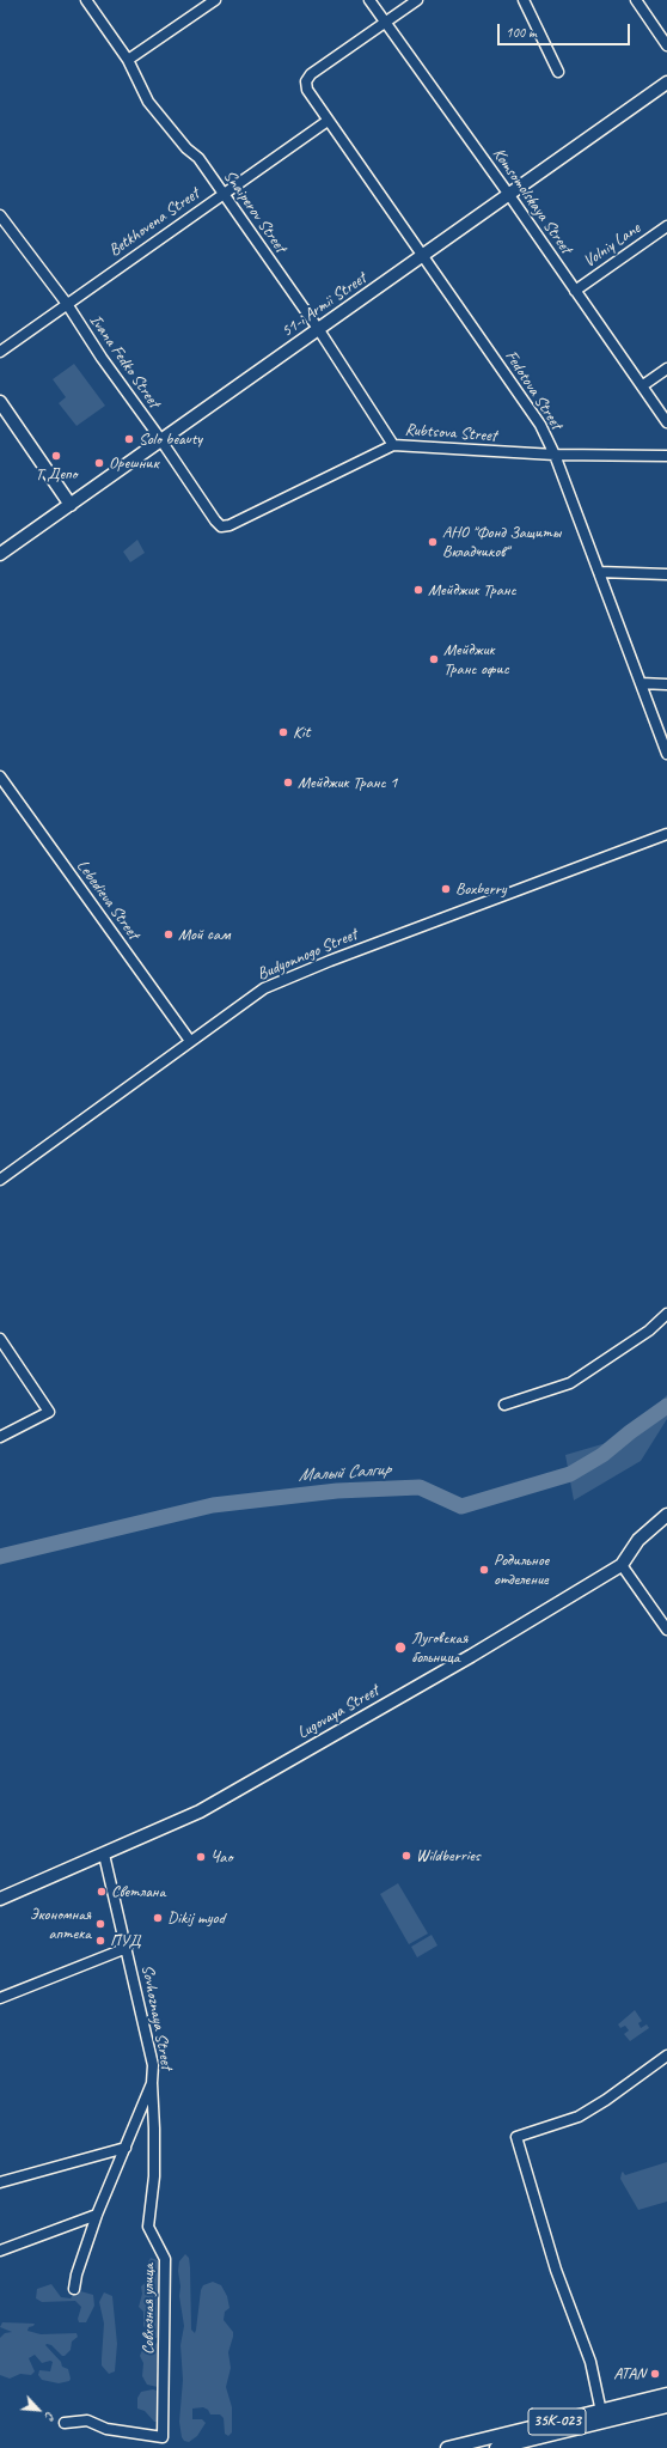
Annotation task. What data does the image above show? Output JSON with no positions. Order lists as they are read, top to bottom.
{
  "streets": {
    "main road": ["51-i Armii Street", "Lugovaya Street", "35К-023"],
    "street": [
      "Komsomolskaya Street",
      "Snaiperov Street",
      "Betkhovena Street",
      "Volniy Lane",
      "Ivana Fedko Street",
      "Fedotova Street",
      "Rubtsova Street",
      "Lebedieva Street",
      "Budyonnogo Street",
      "Sovhoznaya Street",
      "Совхозная улица"
    ]
  },
  "crossings": [
    ["Komsomolskaya Street", "Volniy Lane"],
    ["Komsomolskaya Street", "51-i Armii Street"],
    ["Komsomolskaya Street", "Fedotova Street"],
    ["Snaiperov Street", "Betkhovena Street"],
    ["Snaiperov Street", "51-i Armii Street"],
    ["Snaiperov Street", "Rubtsova Street"],
    ["Betkhovena Street", "Ivana Fedko Street"],
    ["Betkhovena Street", "Fedotova Street"],
    ["51-i Armii Street", "Ivana Fedko Street"],
    ["51-i Armii Street", "Fedotova Street"],
    ["Ivana Fedko Street", "Rubtsova Street"],
    ["Fedotova Street", "Rubtsova Street"],
    ["Lebedieva Street", "Budyonnogo Street"],
    ["Lugovaya Street", "Sovhoznaya Street"],
    ["Sovhoznaya Street", "Совхозная улица"]
  ],
  "water": ["Малый Салгир"],
  "places": [
    "Solo beauty",
    "Т Депо",
    "Орешник",
    "АНО \"Фонд Защиты Вкладчиков\"",
    "Мейджик Транс",
    "Мейджик Транс офис",
    "Kit",
    "Мейджик Транс 1",
    "Boxberry",
    "Мой сам",
    "Родильное отделение",
    "Луговская больница",
    "Wildberries",
    "Чао",
    "Светлана",
    "Dikij myod",
    "Экономная аптека",
    "ПУД",
    "ATAN"
  ],
  "scale_bar": "100 m",
  "north": "bottom right"
}
